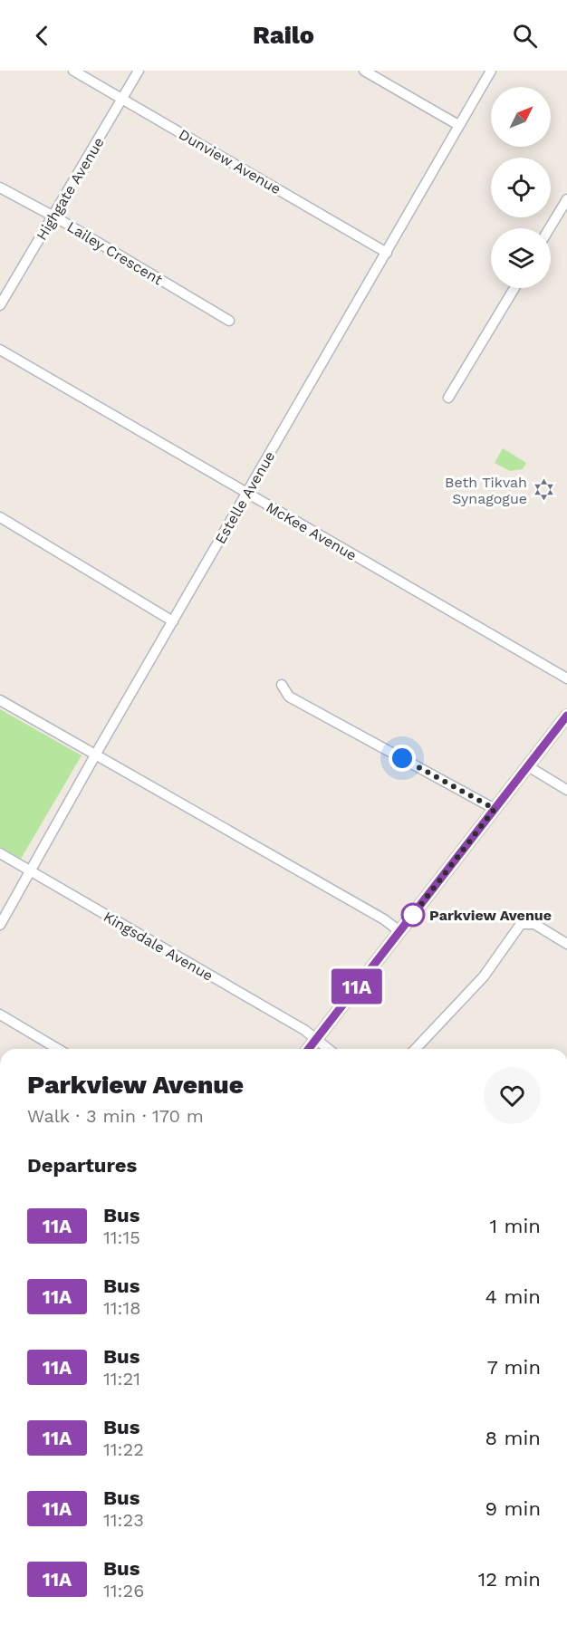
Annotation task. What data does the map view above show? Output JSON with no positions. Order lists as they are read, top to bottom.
{
  "streets": {
    "street": [
      "Dunview Avenue",
      "Highgate Avenue",
      "Lailey Crescent",
      "Estelle Avenue",
      "McKee Avenue",
      "Kingsdale Avenue"
    ]
  },
  "crossings": [
    ["Dunview Avenue", "Highgate Avenue"],
    ["Dunview Avenue", "Estelle Avenue"],
    ["Highgate Avenue", "Lailey Crescent"],
    ["Estelle Avenue", "McKee Avenue"],
    ["Estelle Avenue", "Kingsdale Avenue"]
  ],
  "places": {
    "synagogue": ["Beth Tikvah Synagogue"],
    "other": ["Parkview Avenue"]
  },
  "lines": ["bus line 11A"],
  "north": "top right",
  "page": {
    "header": "Railo",
    "on_map": "11A",
    "heading": [
      ["Parkview Avenue", "Walk · 3 min · 170 m"],
      "Departures"
    ],
    "list": [
      {
        "mark": "11A",
        "name": "Bus",
        "note": "11:15",
        "value": "1 min"
      },
      {
        "mark": "11A",
        "name": "Bus",
        "note": "11:18",
        "value": "4 min"
      },
      {
        "mark": "11A",
        "name": "Bus",
        "note": "11:21",
        "value": "7 min"
      },
      {
        "mark": "11A",
        "name": "Bus",
        "note": "11:22",
        "value": "8 min"
      },
      {
        "mark": "11A",
        "name": "Bus",
        "note": "11:23",
        "value": "9 min"
      },
      {
        "mark": "11A",
        "name": "Bus",
        "note": "11:26",
        "value": "12 min"
      }
    ]
  }
}
